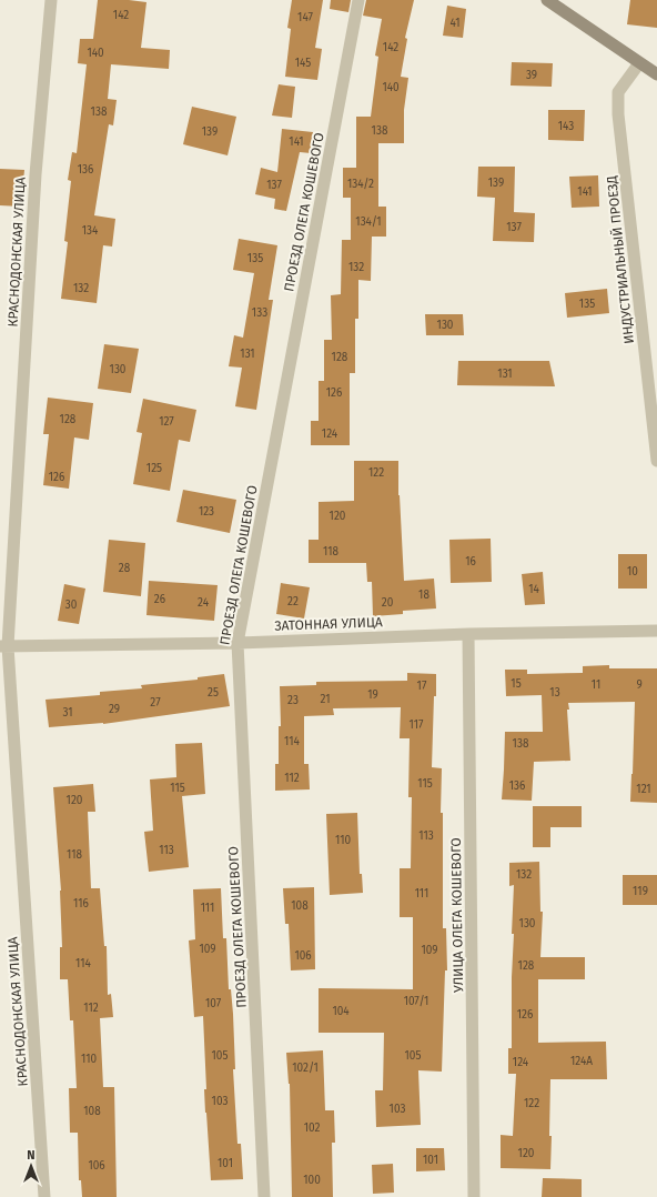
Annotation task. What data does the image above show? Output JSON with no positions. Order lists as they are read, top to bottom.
{
  "streets": {
    "street": [
      "ПРОЕЗД ОЛЕГА КОШЕВОГО",
      "КРАСНОДОНСКАЯ УЛИЦА",
      "ИНДУСТРИАЛЬНЫЙ ПРОЕЗД",
      "ЗАТОННАЯ УЛИЦА",
      "УЛИЦА ОЛЕГА КОШЕВОГО"
    ]
  },
  "crossings": [
    ["ПРОЕЗД ОЛЕГА КОШЕВОГО", "ЗАТОННАЯ УЛИЦА"],
    ["КРАСНОДОНСКАЯ УЛИЦА", "ЗАТОННАЯ УЛИЦА"],
    ["ЗАТОННАЯ УЛИЦА", "УЛИЦА ОЛЕГА КОШЕВОГО"]
  ],
  "house_numbers": [
    "142",
    "147",
    "41",
    "142",
    "140",
    "145",
    "39",
    "140",
    "138",
    "143",
    "138",
    "139",
    "141",
    "136",
    "139",
    "134/2",
    "137",
    "141",
    "134/1",
    "137",
    "134",
    "135",
    "132",
    "132",
    "135",
    "133",
    "130",
    "131",
    "128",
    "130",
    "131",
    "126",
    "128",
    "127",
    "124",
    "125",
    "122",
    "126",
    "123",
    "120",
    "118",
    "16",
    "28",
    "10",
    "14",
    "18",
    "26",
    "22",
    "24",
    "20",
    "30",
    "15",
    "11",
    "9",
    "17",
    "25",
    "13",
    "19",
    "21",
    "23",
    "27",
    "29",
    "31",
    "117",
    "114",
    "138",
    "112",
    "115",
    "136",
    "115",
    "121",
    "120",
    "113",
    "110",
    "113",
    "118",
    "132",
    "119",
    "111",
    "116",
    "108",
    "111",
    "130",
    "109",
    "109",
    "106",
    "114",
    "128",
    "107/1",
    "107",
    "112",
    "104",
    "126",
    "105",
    "105",
    "110",
    "124А",
    "124",
    "102/1",
    "103",
    "122",
    "103",
    "108",
    "102",
    "120",
    "101",
    "101",
    "106",
    "100"
  ],
  "north": "top"
}
